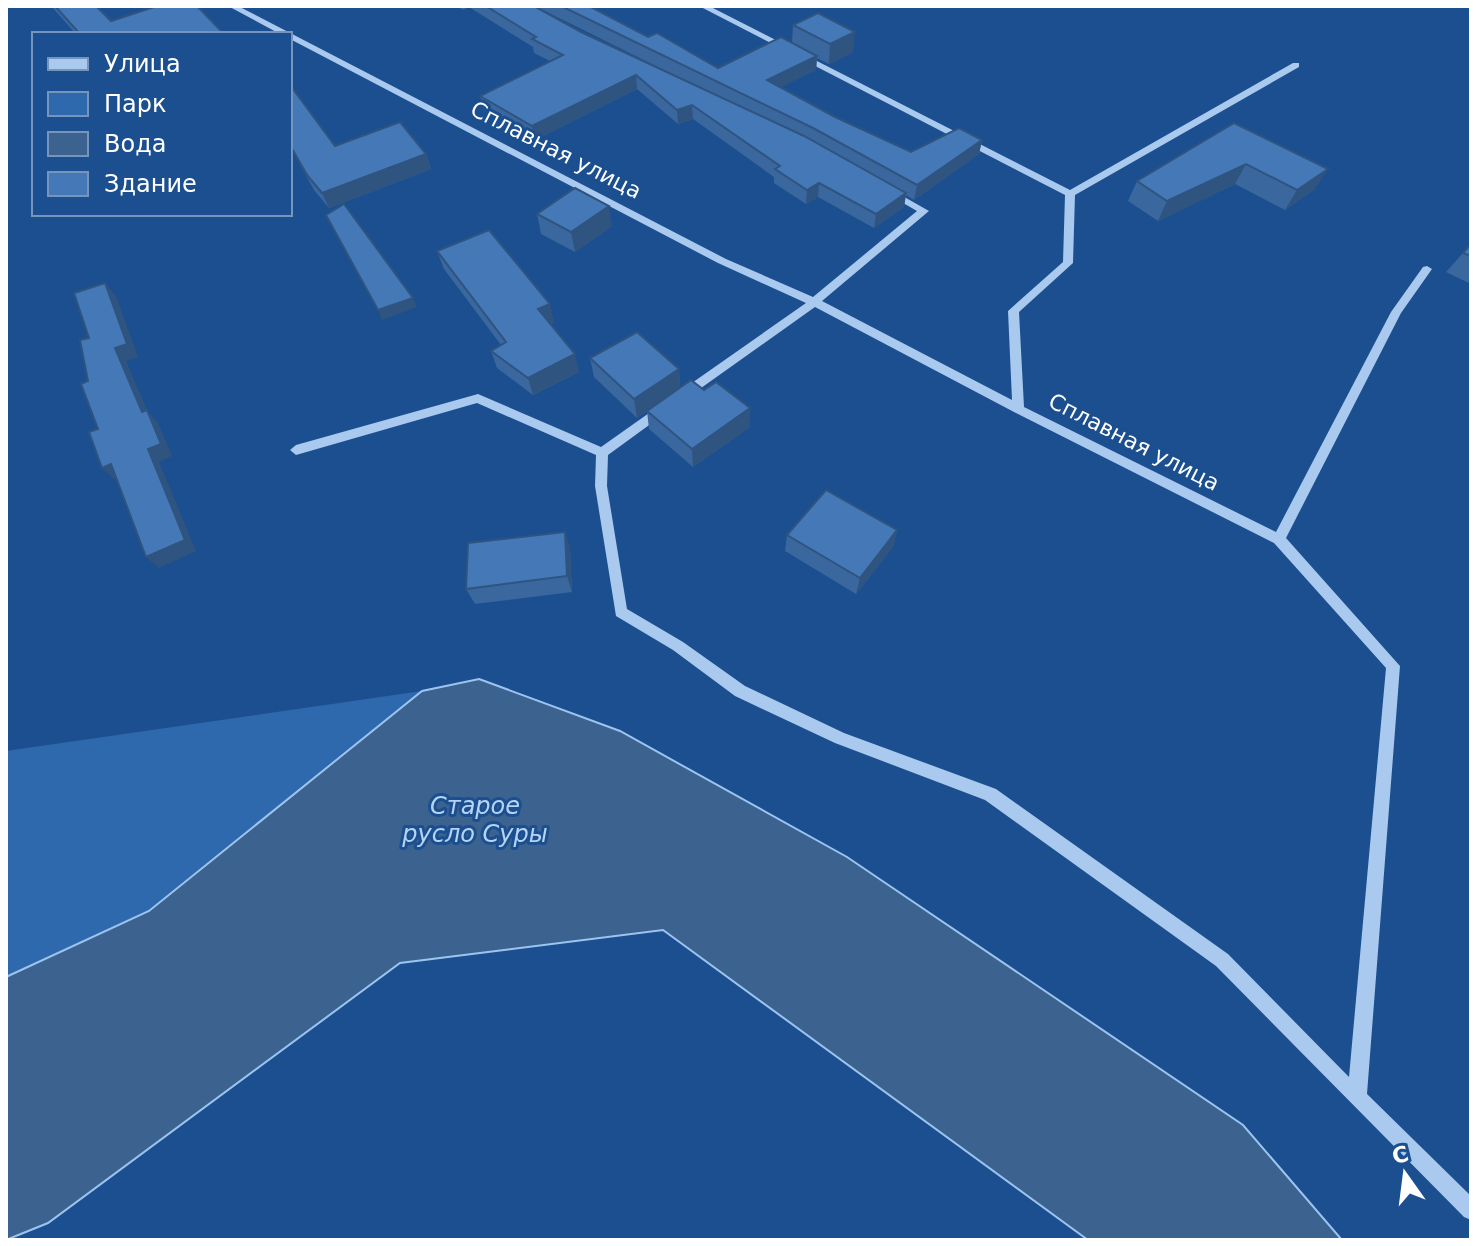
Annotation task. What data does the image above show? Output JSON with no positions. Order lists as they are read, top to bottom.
{
  "streets": {
    "lane": ["Сплавная улица"]
  },
  "water": ["Старое русло Суры"],
  "legend": [
    "Улица",
    "Парк",
    "Вода",
    "Здание"
  ],
  "north": "top"
}
